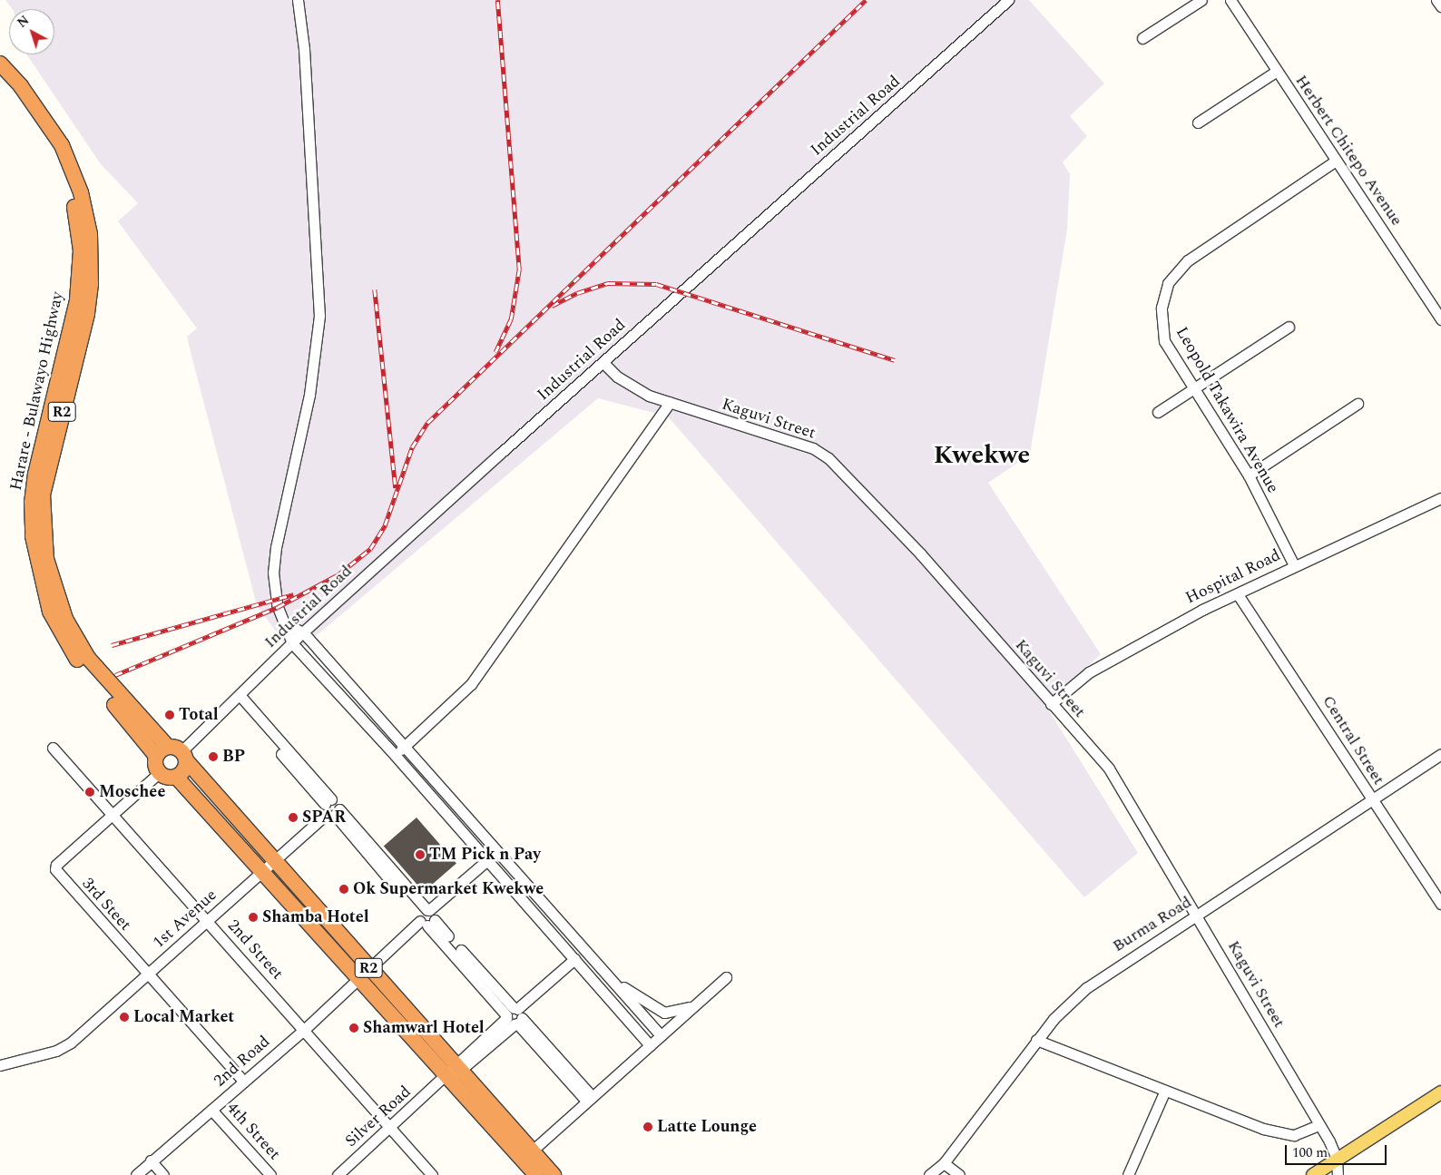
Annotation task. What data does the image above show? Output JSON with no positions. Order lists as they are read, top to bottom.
{
  "streets": {
    "highway": ["Harare - Bulawayo Highway", "R2"],
    "street": [
      "Industrial Road",
      "Herbert Chitepo Avenue",
      "Leopold Takawira Avenue",
      "Kaguvi Street",
      "Hospital Road",
      "Central Street",
      "3rd Steet",
      "1st Avenue",
      "Burma Road",
      "2nd Street",
      "2nd Road",
      "Silver Road",
      "4th Street"
    ]
  },
  "crossings": [
    ["Industrial Road", "Harare - Bulawayo Highway"],
    ["Industrial Road", "Kaguvi Street"],
    ["Herbert Chitepo Avenue", "Leopold Takawira Avenue"],
    ["Harare - Bulawayo Highway", "1st Avenue"],
    ["Harare - Bulawayo Highway", "2nd Road"],
    ["Harare - Bulawayo Highway", "Silver Road"],
    ["Leopold Takawira Avenue", "Hospital Road"],
    ["Kaguvi Street", "Hospital Road"],
    ["Kaguvi Street", "Burma Road"],
    ["Hospital Road", "Central Street"],
    ["Central Street", "Burma Road"],
    ["3rd Steet", "1st Avenue"],
    ["3rd Steet", "2nd Street"],
    ["3rd Steet", "2nd Road"],
    ["1st Avenue", "2nd Street"],
    ["2nd Street", "2nd Road"],
    ["2nd Street", "Silver Road"],
    ["2nd Road", "4th Street"]
  ],
  "districts": ["Kwekwe"],
  "places": [
    "Total",
    "BP",
    "Moschee",
    "SPAR",
    "TM Pick n Pay",
    "Ok Supermarket Kwekwe",
    "Shamba Hotel",
    "Local Market",
    "Shamwarl Hotel",
    "Latte Lounge"
  ],
  "scale_bar": "100 m",
  "north": "top left"
}
